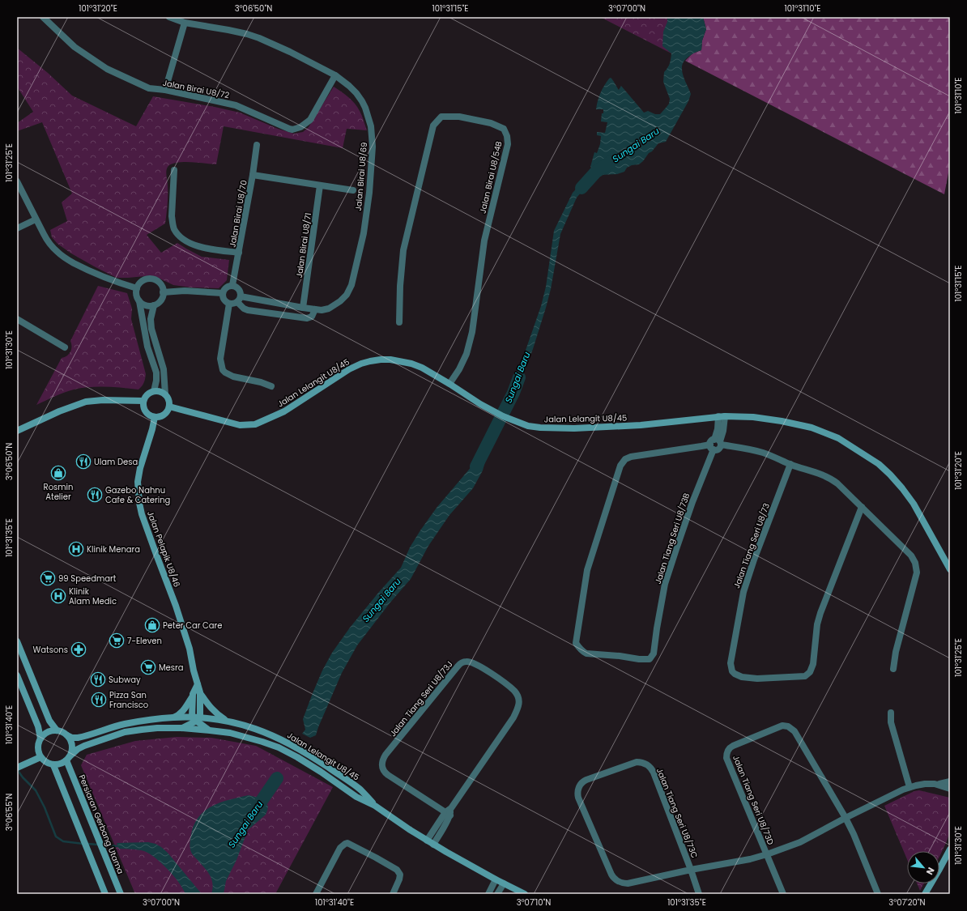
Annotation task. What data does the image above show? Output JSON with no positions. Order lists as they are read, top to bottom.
{
  "streets": {
    "street": [
      "Jalan Birai U8/72",
      "Jalan Birai U8/69",
      "Jalan Birai U8/54B",
      "Jalan Birai U8/70",
      "Jalan Birai U8/71",
      "Jalan Lelangit U8/45",
      "Jalan Tiang Seri U8/73B",
      "Jalan Tiang Seri U8/73",
      "Jalan Pelapik U8/46",
      "Jalan Tiang Seri U8/73J",
      "Jalan Tiang Seri U8/73D",
      "Jalan Tiang Seri U8/73C",
      "Persiaran Gerbang Utama"
    ]
  },
  "crossings": [
    ["Jalan Birai U8/72", "Jalan Birai U8/69"],
    ["Jalan Birai U8/69", "Jalan Birai U8/70"],
    ["Jalan Birai U8/69", "Jalan Birai U8/71"],
    ["Jalan Birai U8/54B", "Jalan Lelangit U8/45"],
    ["Jalan Lelangit U8/45", "Jalan Tiang Seri U8/73B"],
    ["Jalan Lelangit U8/45", "Jalan Pelapik U8/46"],
    ["Jalan Lelangit U8/45", "Jalan Tiang Seri U8/73J"],
    ["Jalan Lelangit U8/45", "Persiaran Gerbang Utama"],
    ["Jalan Tiang Seri U8/73D", "Jalan Tiang Seri U8/73C"]
  ],
  "water": ["Sungai Baru"],
  "places": {
    "restaurant": [
      "Ulam Desa",
      "Gazebo Nahnu Cafe & Catering",
      "Subway",
      "Pizza San Francisco"
    ],
    "shop": ["Rosmin Atelier", "Peter Car Care"],
    "hospital": ["Klinik Menara", "Klinik Alam Medic"],
    "supermarket": ["99 Speedmart", "7-Eleven", "Mesra"],
    "pharmacy": ["Watsons"]
  },
  "north": "bottom right",
  "coordinates": [
    "101°31'20\"E",
    "3°06'50\"N",
    "101°31'15\"E",
    "3°07'00\"N",
    "101°31'10\"E",
    "101°31'25\"E",
    "101°31'30\"E",
    "101°31'35\"E",
    "101°31'40\"E",
    "3°06'55\"N",
    "3°07'10\"N",
    "3°07'20\"N"
  ]
}
